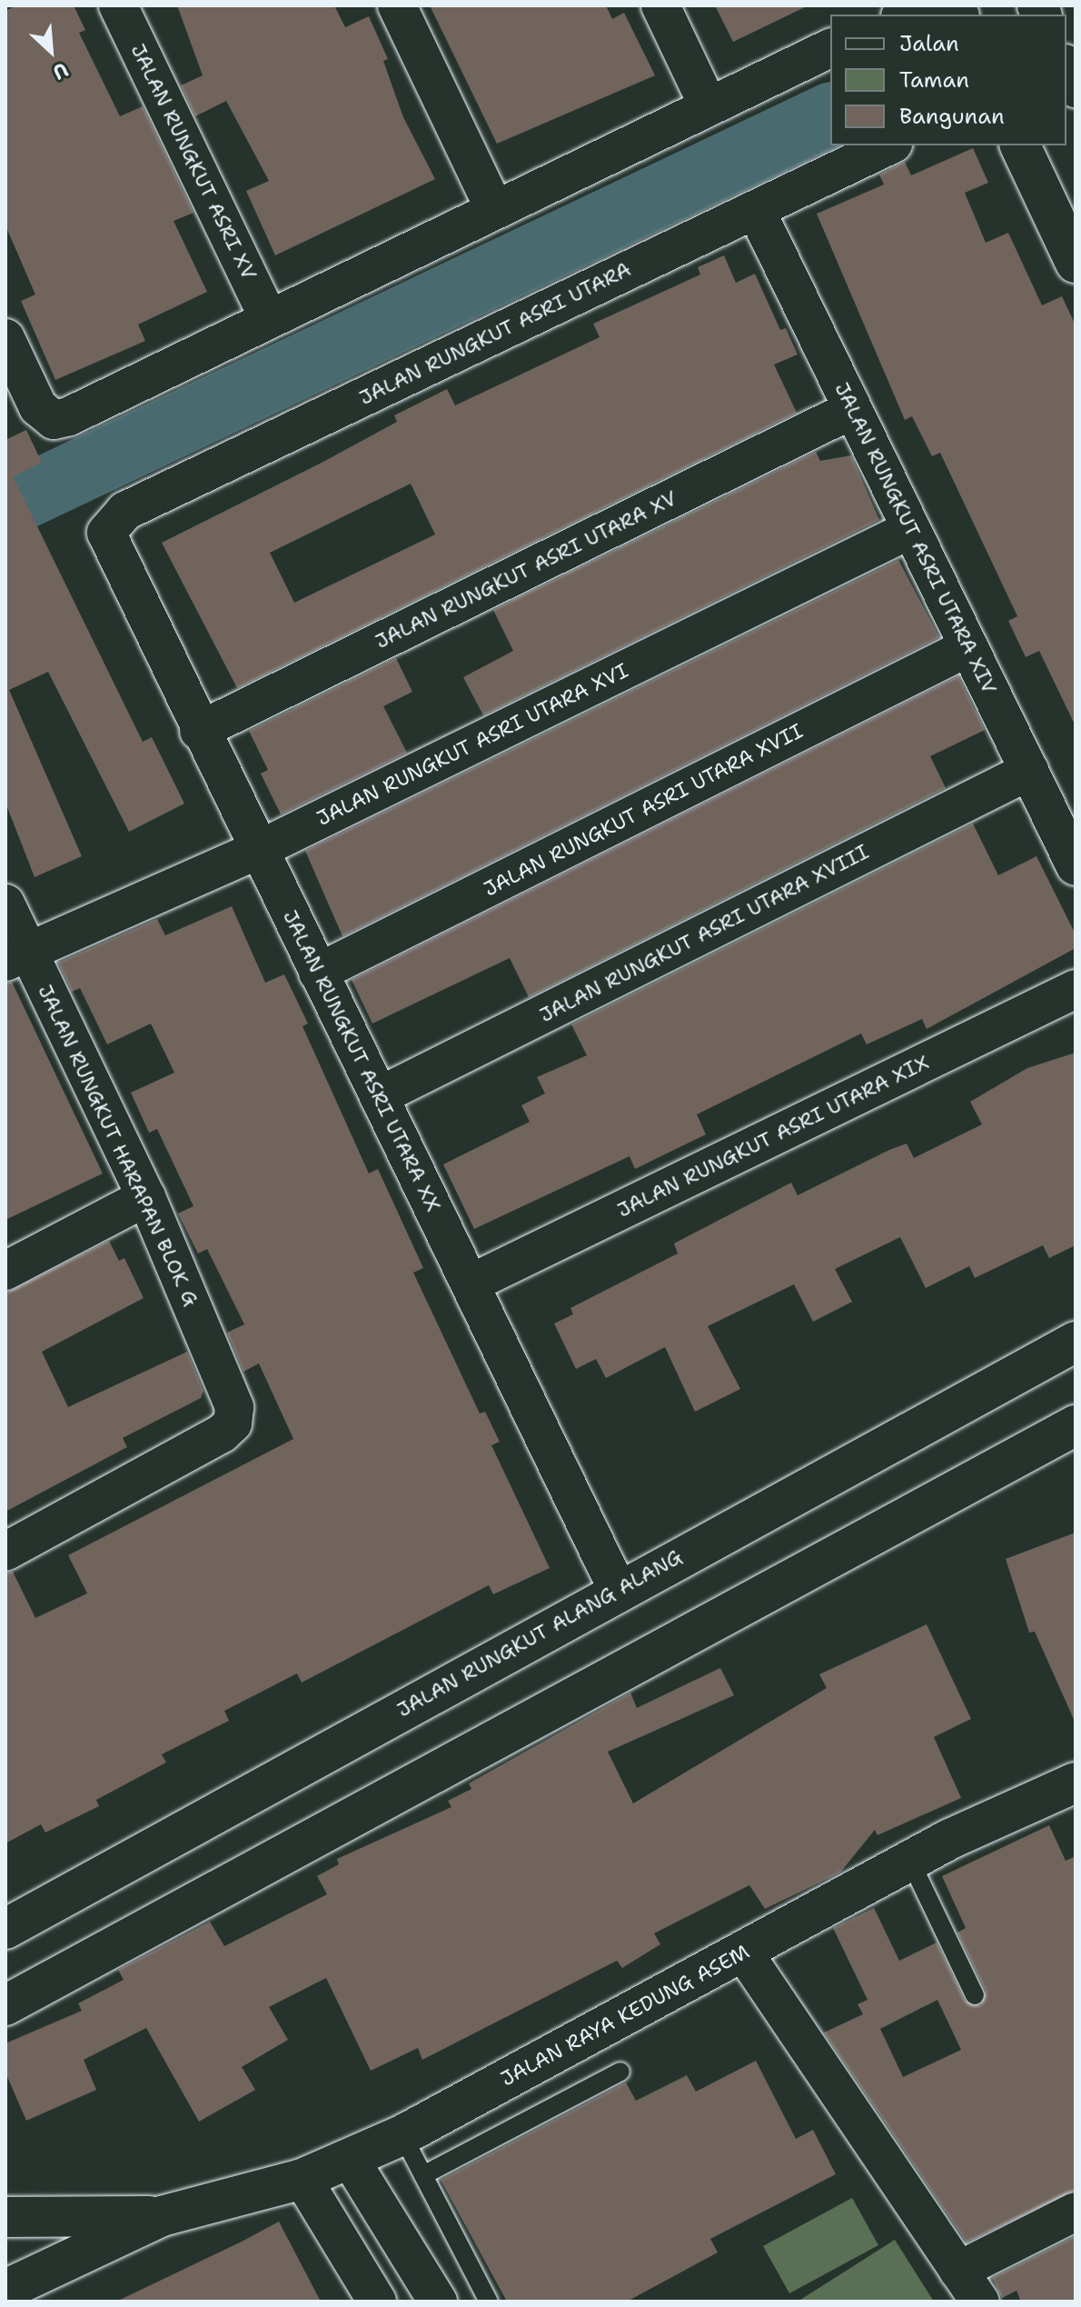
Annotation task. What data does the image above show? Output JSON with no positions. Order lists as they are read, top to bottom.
{
  "streets": {
    "street": [
      "JALAN RUNGKUT ASRI XV",
      "JALAN RUNGKUT ASRI UTARA",
      "JALAN RUNGKUT ASRI UTARA XIV",
      "JALAN RUNGKUT ASRI UTARA XV",
      "JALAN RUNGKUT ASRI UTARA XVI",
      "JALAN RUNGKUT ASRI UTARA XVII",
      "JALAN RUNGKUT ASRI UTARA XVIII",
      "JALAN RUNGKUT ASRI UTARA XX",
      "JALAN RUNGKUT ASRI UTARA XIX",
      "JALAN RUNGKUT HARAPAN BLOK G",
      "JALAN RUNGKUT ALANG ALANG",
      "JALAN RAYA KEDUNG ASEM"
    ]
  },
  "crossings": [
    ["JALAN RUNGKUT ASRI UTARA", "JALAN RUNGKUT ASRI UTARA XIV"],
    ["JALAN RUNGKUT ASRI UTARA", "JALAN RUNGKUT ASRI UTARA XX"],
    ["JALAN RUNGKUT ASRI UTARA XIV", "JALAN RUNGKUT ASRI UTARA XV"],
    ["JALAN RUNGKUT ASRI UTARA XIV", "JALAN RUNGKUT ASRI UTARA XVI"],
    ["JALAN RUNGKUT ASRI UTARA XIV", "JALAN RUNGKUT ASRI UTARA XVII"],
    ["JALAN RUNGKUT ASRI UTARA XIV", "JALAN RUNGKUT ASRI UTARA XVIII"],
    ["JALAN RUNGKUT ASRI UTARA XV", "JALAN RUNGKUT ASRI UTARA XX"],
    ["JALAN RUNGKUT ASRI UTARA XVI", "JALAN RUNGKUT ASRI UTARA XX"],
    ["JALAN RUNGKUT ASRI UTARA XVI", "JALAN RUNGKUT HARAPAN BLOK G"],
    ["JALAN RUNGKUT ASRI UTARA XVII", "JALAN RUNGKUT ASRI UTARA XX"],
    ["JALAN RUNGKUT ASRI UTARA XVIII", "JALAN RUNGKUT ASRI UTARA XX"],
    ["JALAN RUNGKUT ASRI UTARA XX", "JALAN RUNGKUT ASRI UTARA XIX"],
    ["JALAN RUNGKUT ASRI UTARA XX", "JALAN RUNGKUT ALANG ALANG"]
  ],
  "legend": ["Jalan", "Taman", "Bangunan"],
  "north": "bottom right"
}
